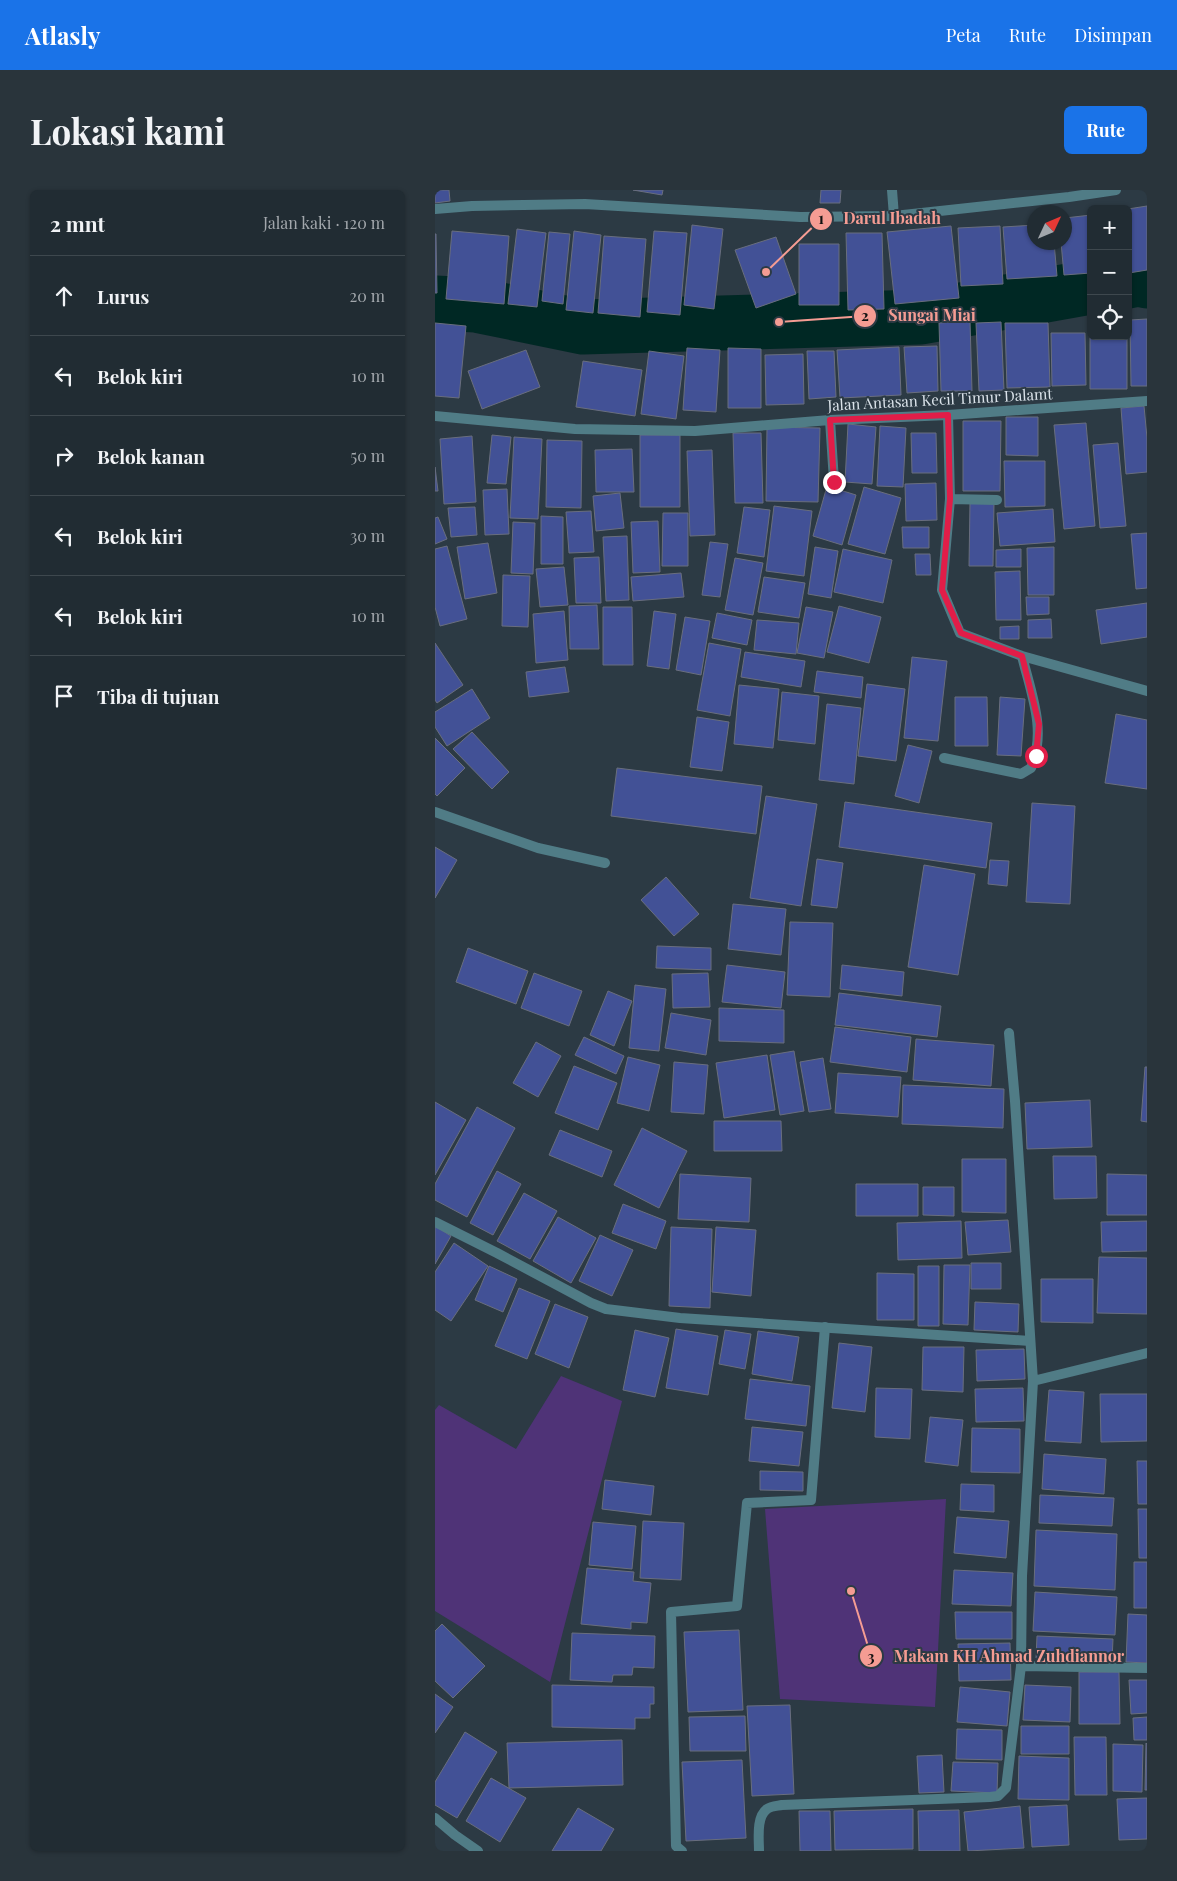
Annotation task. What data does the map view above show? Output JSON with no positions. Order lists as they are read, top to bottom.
{
  "streets": {
    "street": ["Jalan Antasan Kecil Timur Dalamt"]
  },
  "places": ["Darul Ibadah", "Sungai Miai", "Makam KH Ahmad Zuhdiannor"],
  "north": "top right",
  "page": {
    "header": "Atlasly",
    "nav": ["Peta", "Rute", "Disimpan"],
    "buttons": "Rute",
    "title": "Lokasi kami",
    "heading": ["2 mnt", "Jalan kaki · 120 m"],
    "map_buttons": ["+", "−"],
    "list": [
      ["Lurus", "20 m"],
      ["Belok kiri", "10 m"],
      ["Belok kanan", "50 m"],
      ["Belok kiri", "30 m"],
      ["Belok kiri", "10 m"],
      "Tiba di tujuan"
    ]
  }
}
